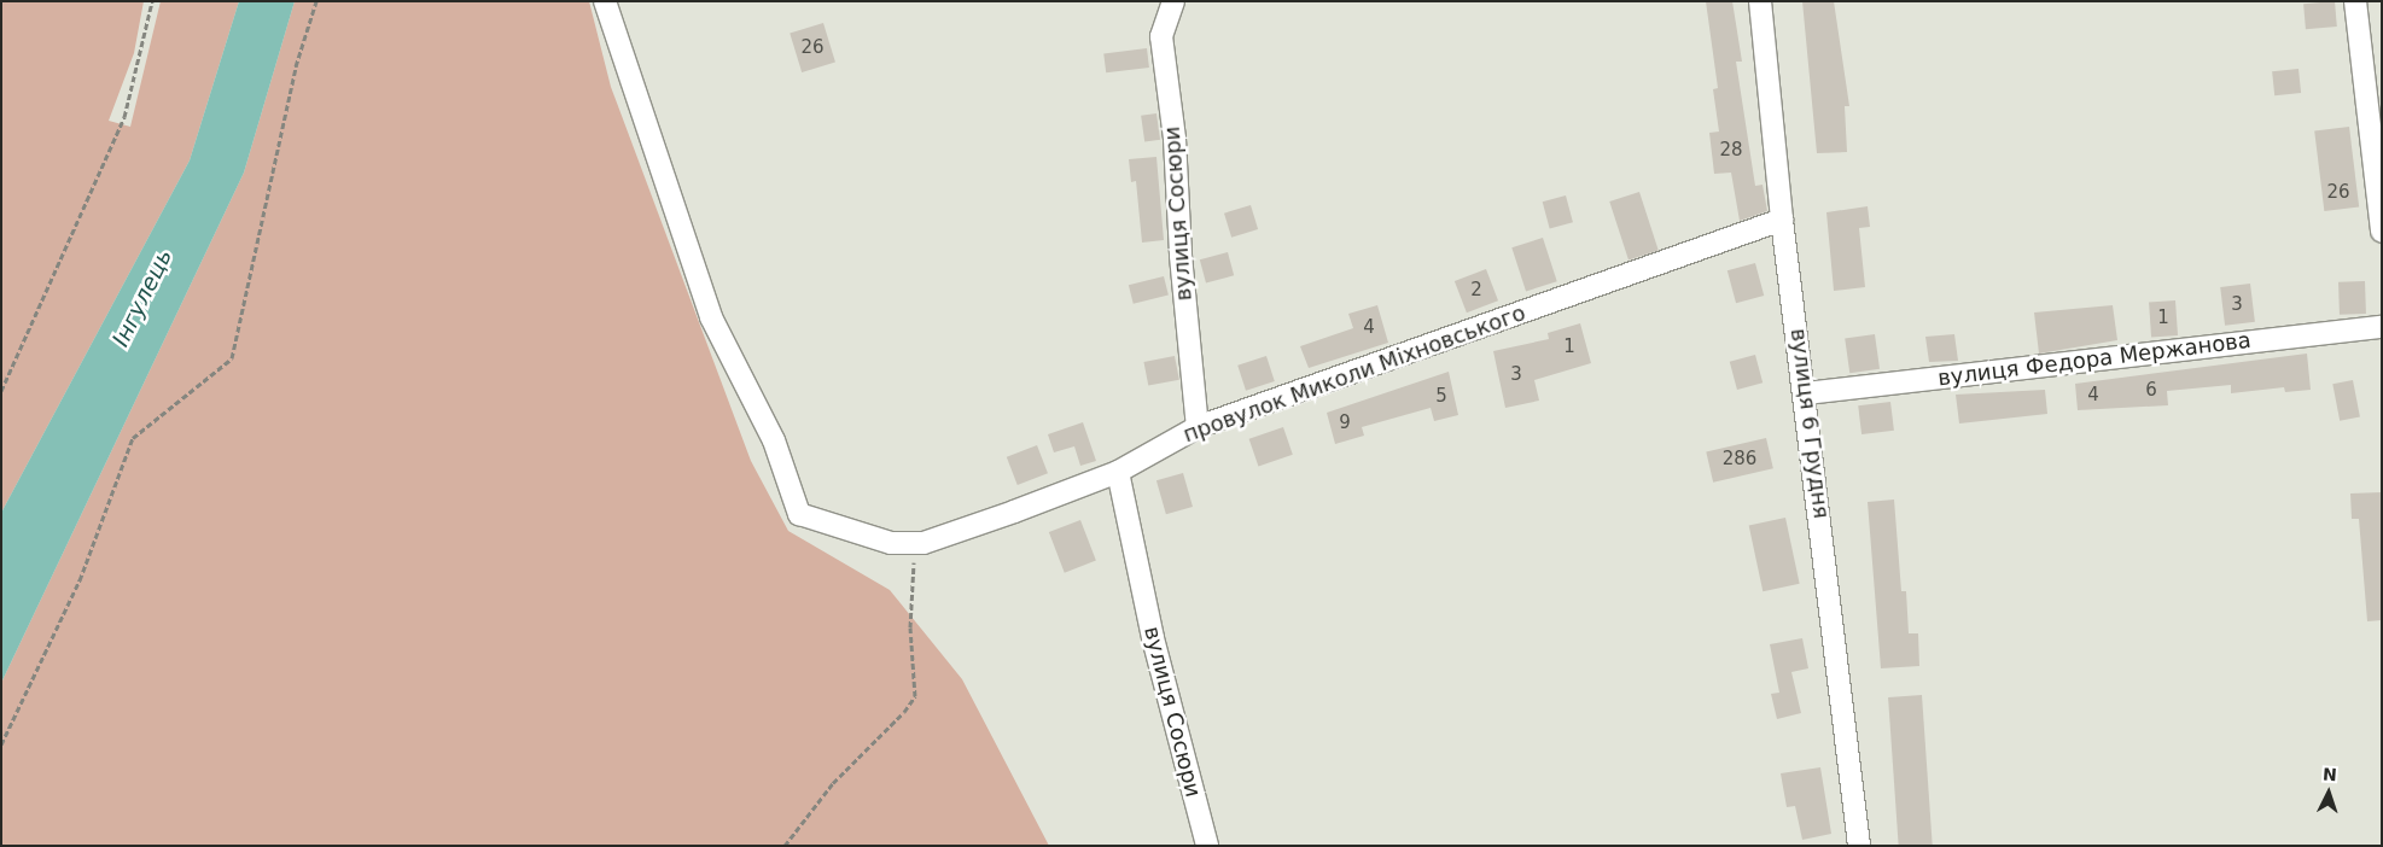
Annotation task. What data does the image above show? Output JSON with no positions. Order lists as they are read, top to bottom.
{
  "streets": {
    "street": [
      "вулиця Сосюри",
      "вулиця Федора Мержанова",
      "провулок Миколи Міхновського",
      "вулиця 6 Грудня"
    ]
  },
  "crossings": [
    ["вулиця Сосюри", "провулок Миколи Міхновського"],
    ["вулиця Федора Мержанова", "вулиця 6 Грудня"],
    ["провулок Миколи Міхновського", "вулиця 6 Грудня"]
  ],
  "water": ["Інгулець"],
  "house_numbers": [
    "26",
    "28",
    "26",
    "2",
    "3",
    "1",
    "4",
    "1",
    "3",
    "6",
    "4",
    "5",
    "9",
    "286"
  ],
  "north": "top"
}
